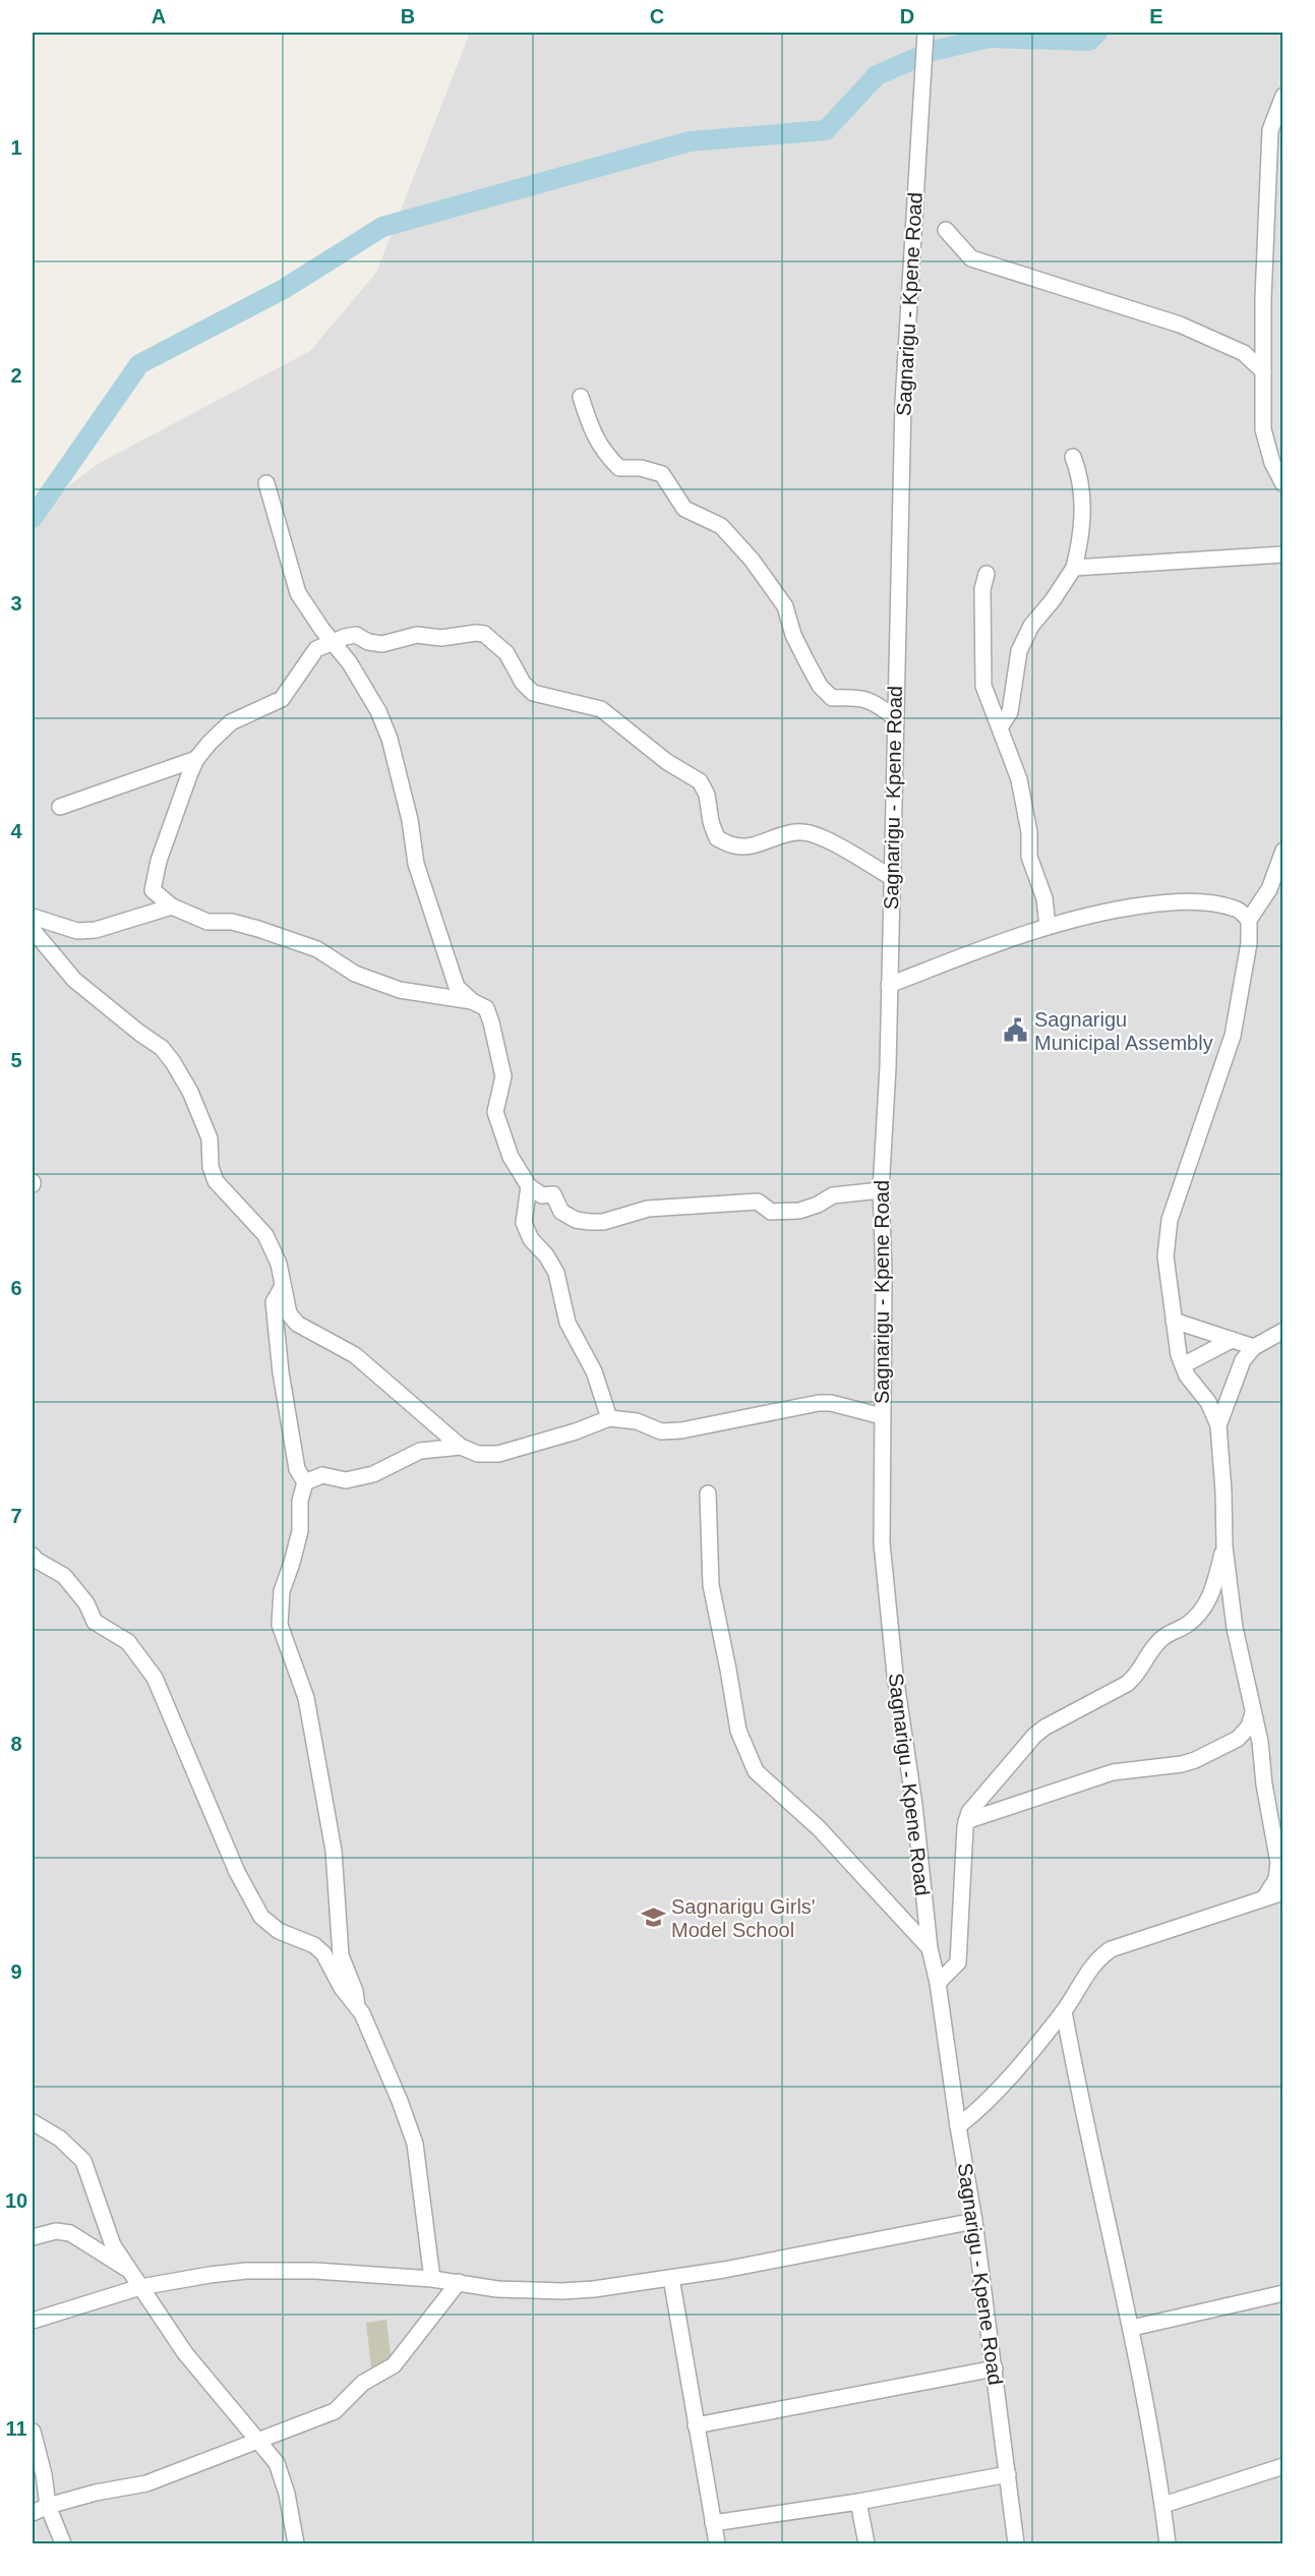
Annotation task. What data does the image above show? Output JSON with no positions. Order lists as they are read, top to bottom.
{
  "streets": {
    "street": ["Sagnarigu - Kpene Road"]
  },
  "places": {
    "public building": ["Sagnarigu Municipal Assembly"],
    "school or university": ["Sagnarigu Girls' Model School"]
  },
  "grid": {
    "columns": [
      "A",
      "B",
      "C",
      "D",
      "E"
    ],
    "rows": [
      "1",
      "2",
      "3",
      "4",
      "5",
      "6",
      "7",
      "8",
      "9",
      "10",
      "11"
    ]
  }
}
